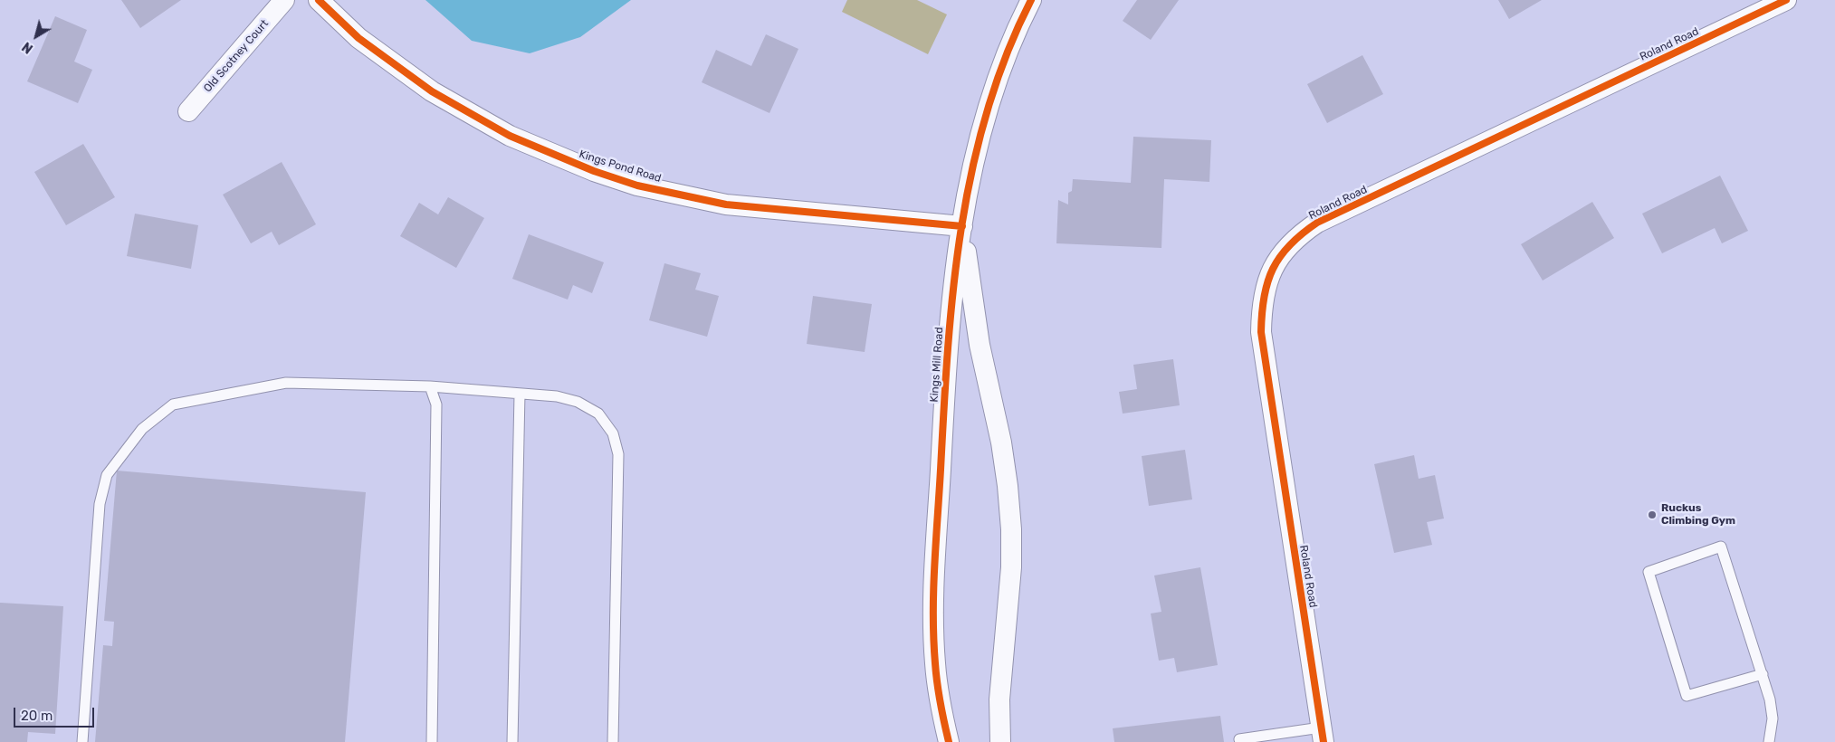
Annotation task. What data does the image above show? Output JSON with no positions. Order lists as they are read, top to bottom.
{
  "streets": {
    "street": [
      "Roland Road",
      "Old Scotney Court",
      "Kings Pond Road",
      "Kings Mill Road"
    ]
  },
  "crossings": [
    ["Kings Pond Road", "Kings Mill Road"]
  ],
  "places": ["Ruckus Climbing Gym"],
  "scale_bar": "20 m",
  "north": "bottom left"
}
